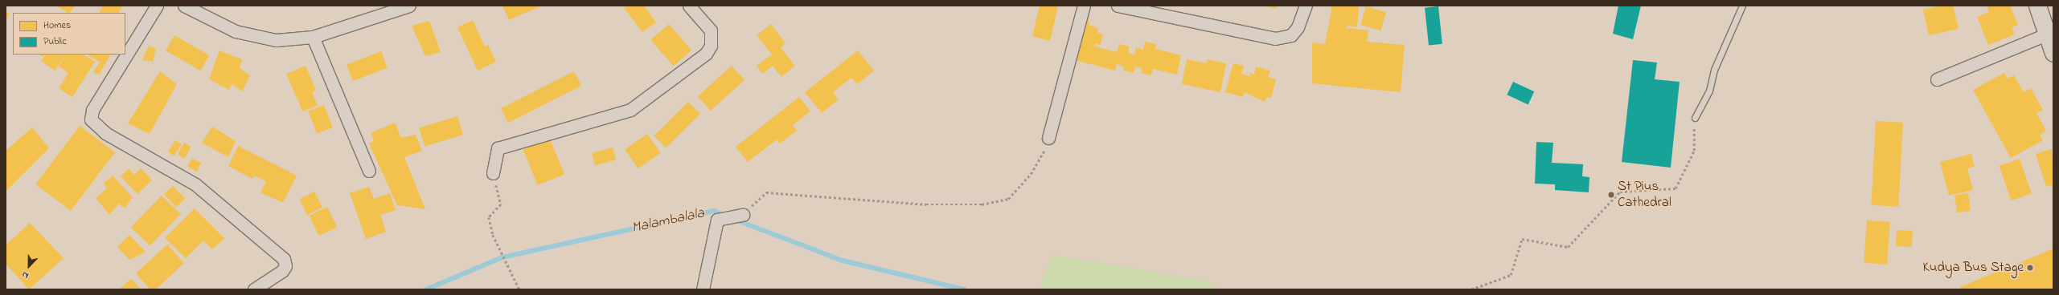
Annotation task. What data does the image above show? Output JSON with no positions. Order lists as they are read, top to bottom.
{
  "water": ["Malambalala"],
  "places": ["St Pius Cathedral", "Kudya Bus Stage"],
  "legend": ["Homes", "Public"],
  "north": "bottom"
}
